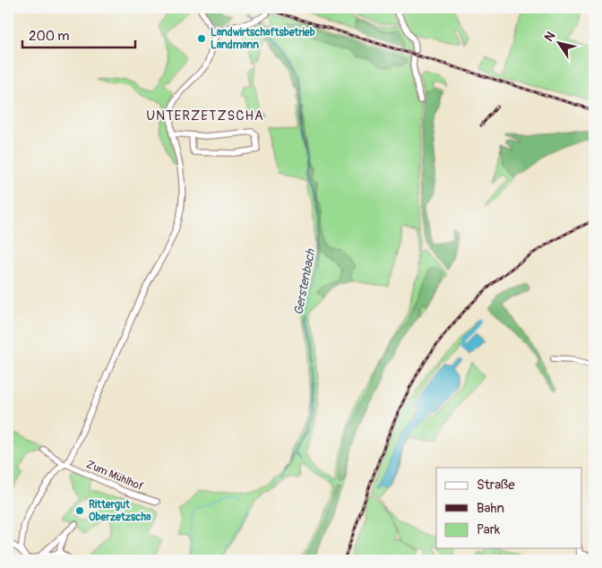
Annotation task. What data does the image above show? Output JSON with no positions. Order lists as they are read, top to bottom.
{
  "streets": {
    "street": ["Zum Mühlhof"]
  },
  "districts": ["UNTERZETZSCHA"],
  "water": ["Gerstenbach"],
  "places": ["Landwirtschaftsbetrieb Landmann", "Rittergut Oberzetzscha"],
  "legend": ["Straße", "Bahn", "Park"],
  "scale_bar": "200 m",
  "north": "top left"
}
